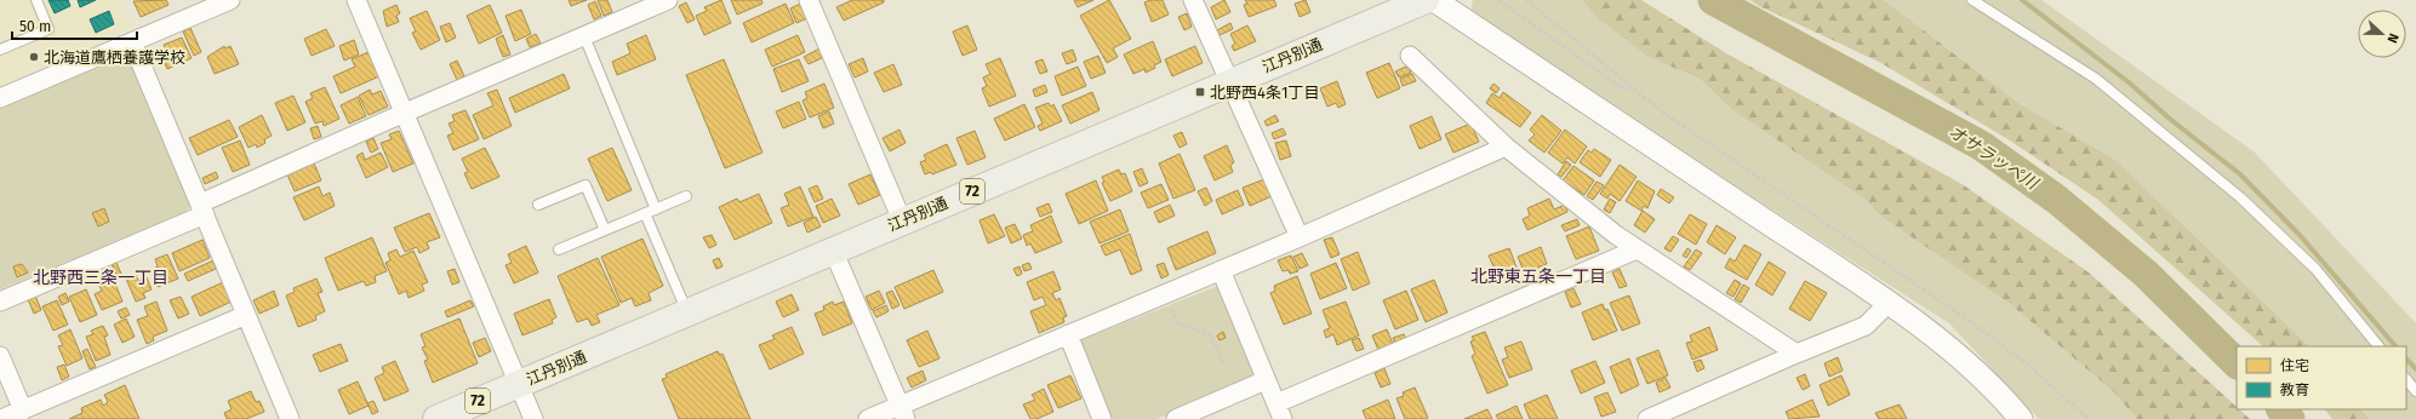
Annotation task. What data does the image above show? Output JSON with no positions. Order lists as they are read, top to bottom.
{
  "streets": {
    "main road": ["江丹別通", "72"]
  },
  "districts": ["北野東五条一丁目", "北野西三条一丁目"],
  "water": ["オサラッペ川"],
  "places": {
    "other": ["北海道鷹栖養護学校"],
    "transit": ["北野西4条1丁目"]
  },
  "legend": ["住宅", "教育"],
  "scale_bar": "50 m",
  "north": "right"
}
